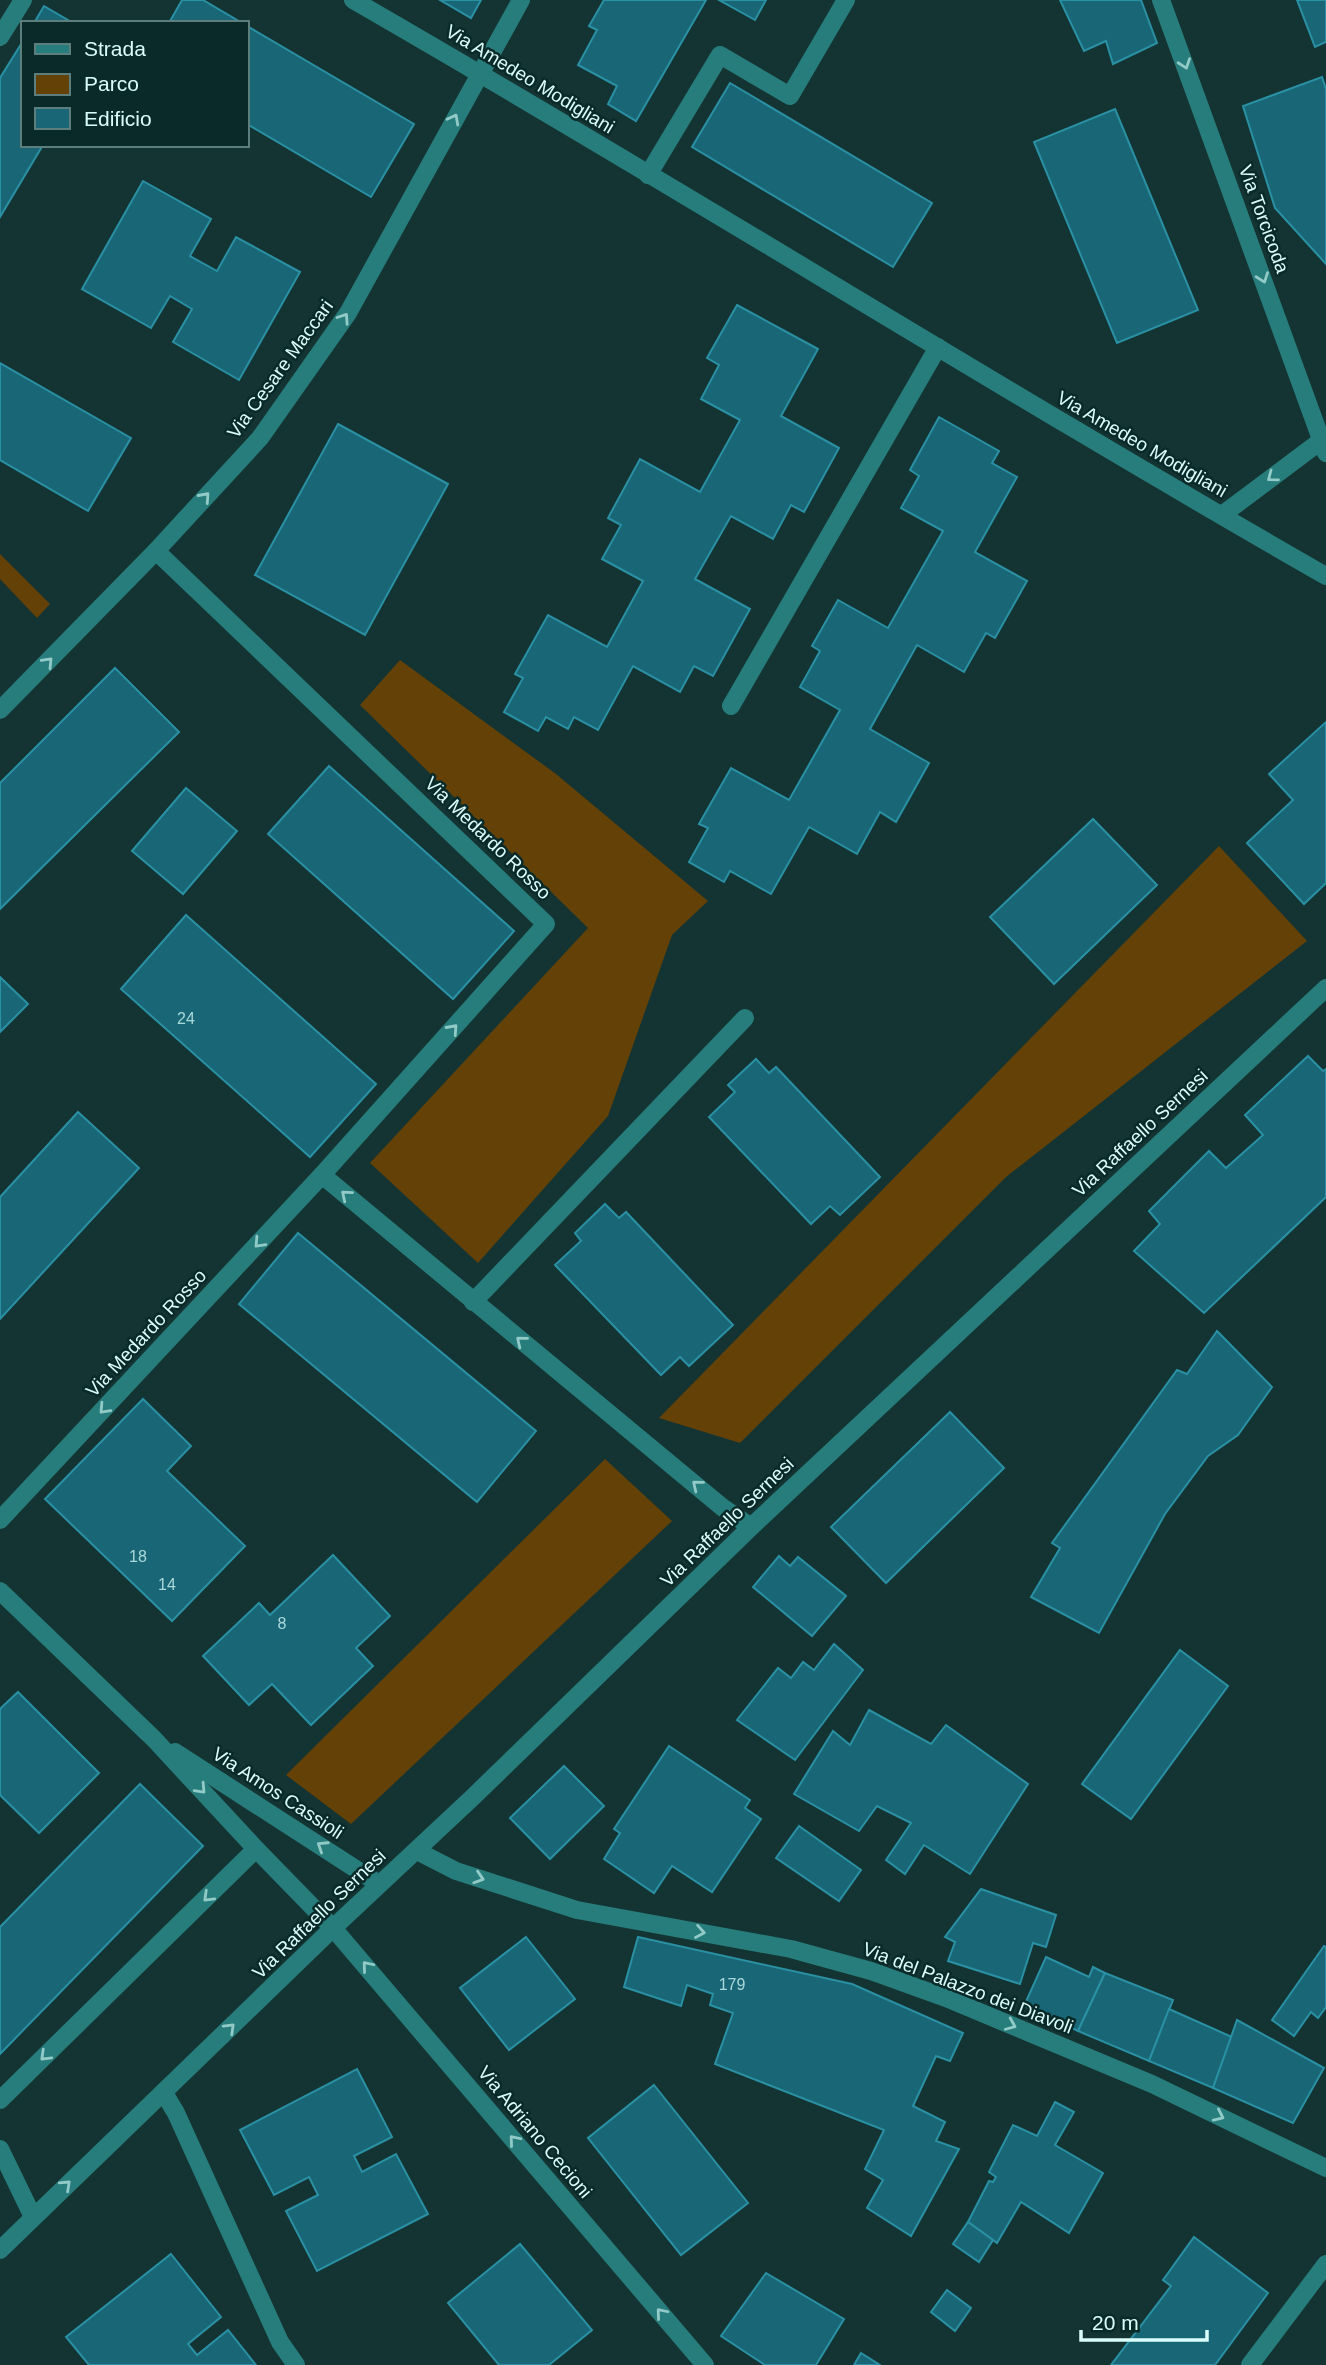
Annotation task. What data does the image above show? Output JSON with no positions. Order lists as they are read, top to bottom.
{
  "streets": {
    "street": [
      "Via Amedeo Modigliani",
      "Via Torcicoda",
      "Via Cesare Maccari",
      "Via Medardo Rosso",
      "Via Raffaello Sernesi",
      "Via Amos Cassioli",
      "Via del Palazzo dei Diavoli",
      "Via Adriano Cecioni"
    ]
  },
  "crossings": [
    ["Via Amedeo Modigliani", "Via Cesare Maccari"],
    ["Via Cesare Maccari", "Via Medardo Rosso"],
    ["Via Raffaello Sernesi", "Via Amos Cassioli"],
    ["Via Raffaello Sernesi", "Via del Palazzo dei Diavoli"],
    ["Via Raffaello Sernesi", "Via Adriano Cecioni"],
    ["Via Amos Cassioli", "Via Adriano Cecioni"]
  ],
  "one_way": [
    "Via Torcicoda",
    "Via Cesare Maccari",
    "Via del Palazzo dei Diavoli",
    "Via Adriano Cecioni"
  ],
  "house_numbers": [
    "24",
    "18",
    "14",
    "8",
    "179"
  ],
  "legend": ["Strada", "Parco", "Edificio"],
  "scale_bar": "20 m"
}
